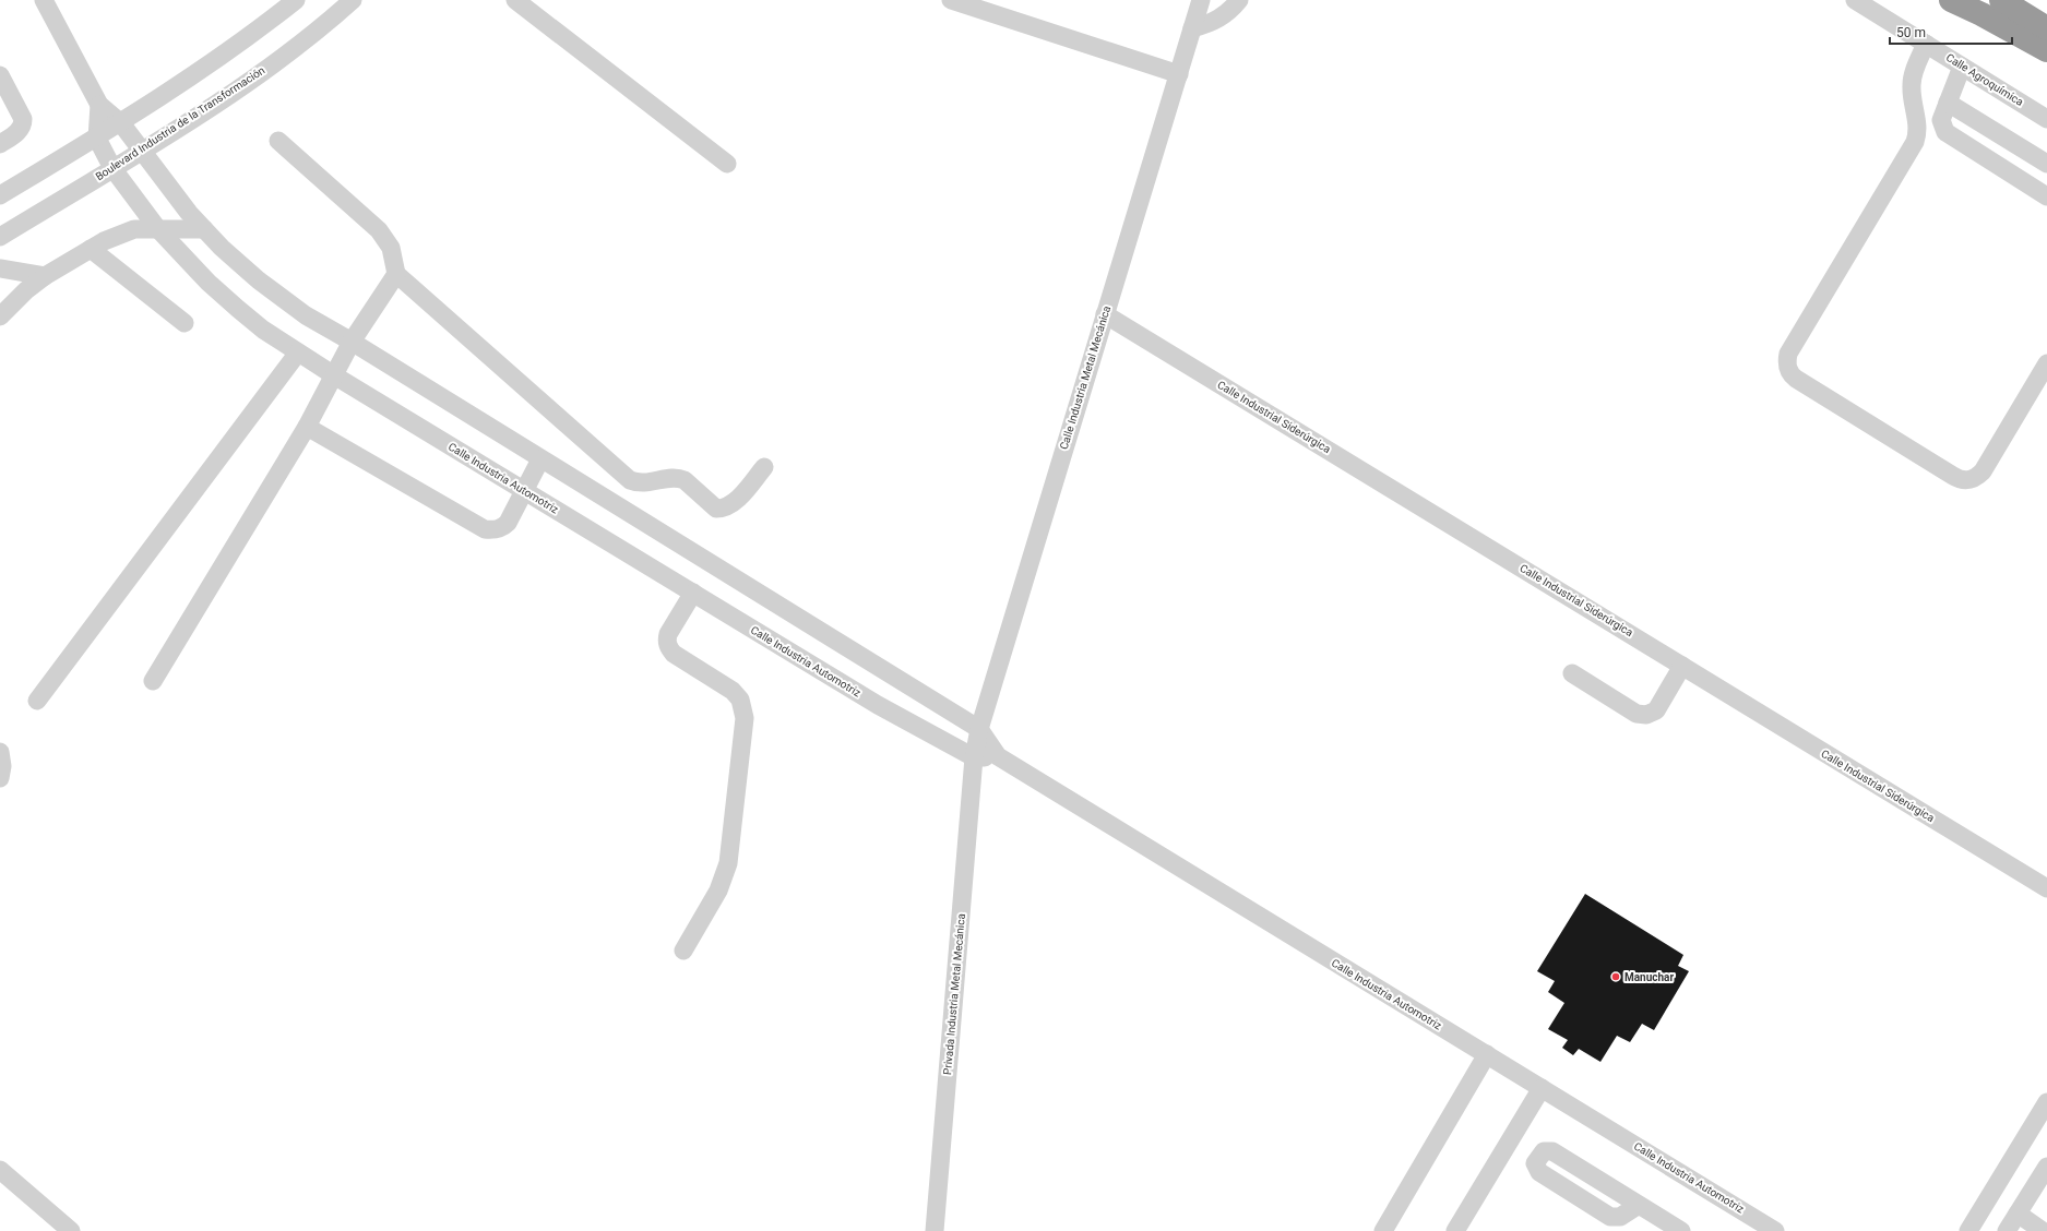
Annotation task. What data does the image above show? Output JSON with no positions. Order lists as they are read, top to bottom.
{
  "streets": {
    "street": [
      "Calle Agroquímica",
      "Boulevard Industria de la Transformación",
      "Calle Industria Metal Mecánica",
      "Calle Industrial Siderúrgica",
      "Calle Industria Automotriz",
      "Privada Industria Metal Mecánica"
    ]
  },
  "crossings": [
    ["Boulevard Industria de la Transformación", "Calle Industria Automotriz"],
    ["Calle Industria Metal Mecánica", "Calle Industrial Siderúrgica"],
    ["Calle Industria Metal Mecánica", "Calle Industria Automotriz"],
    ["Calle Industria Metal Mecánica", "Privada Industria Metal Mecánica"],
    ["Calle Industria Automotriz", "Privada Industria Metal Mecánica"]
  ],
  "places": ["Manuchar"],
  "scale_bar": "50 m"
}
